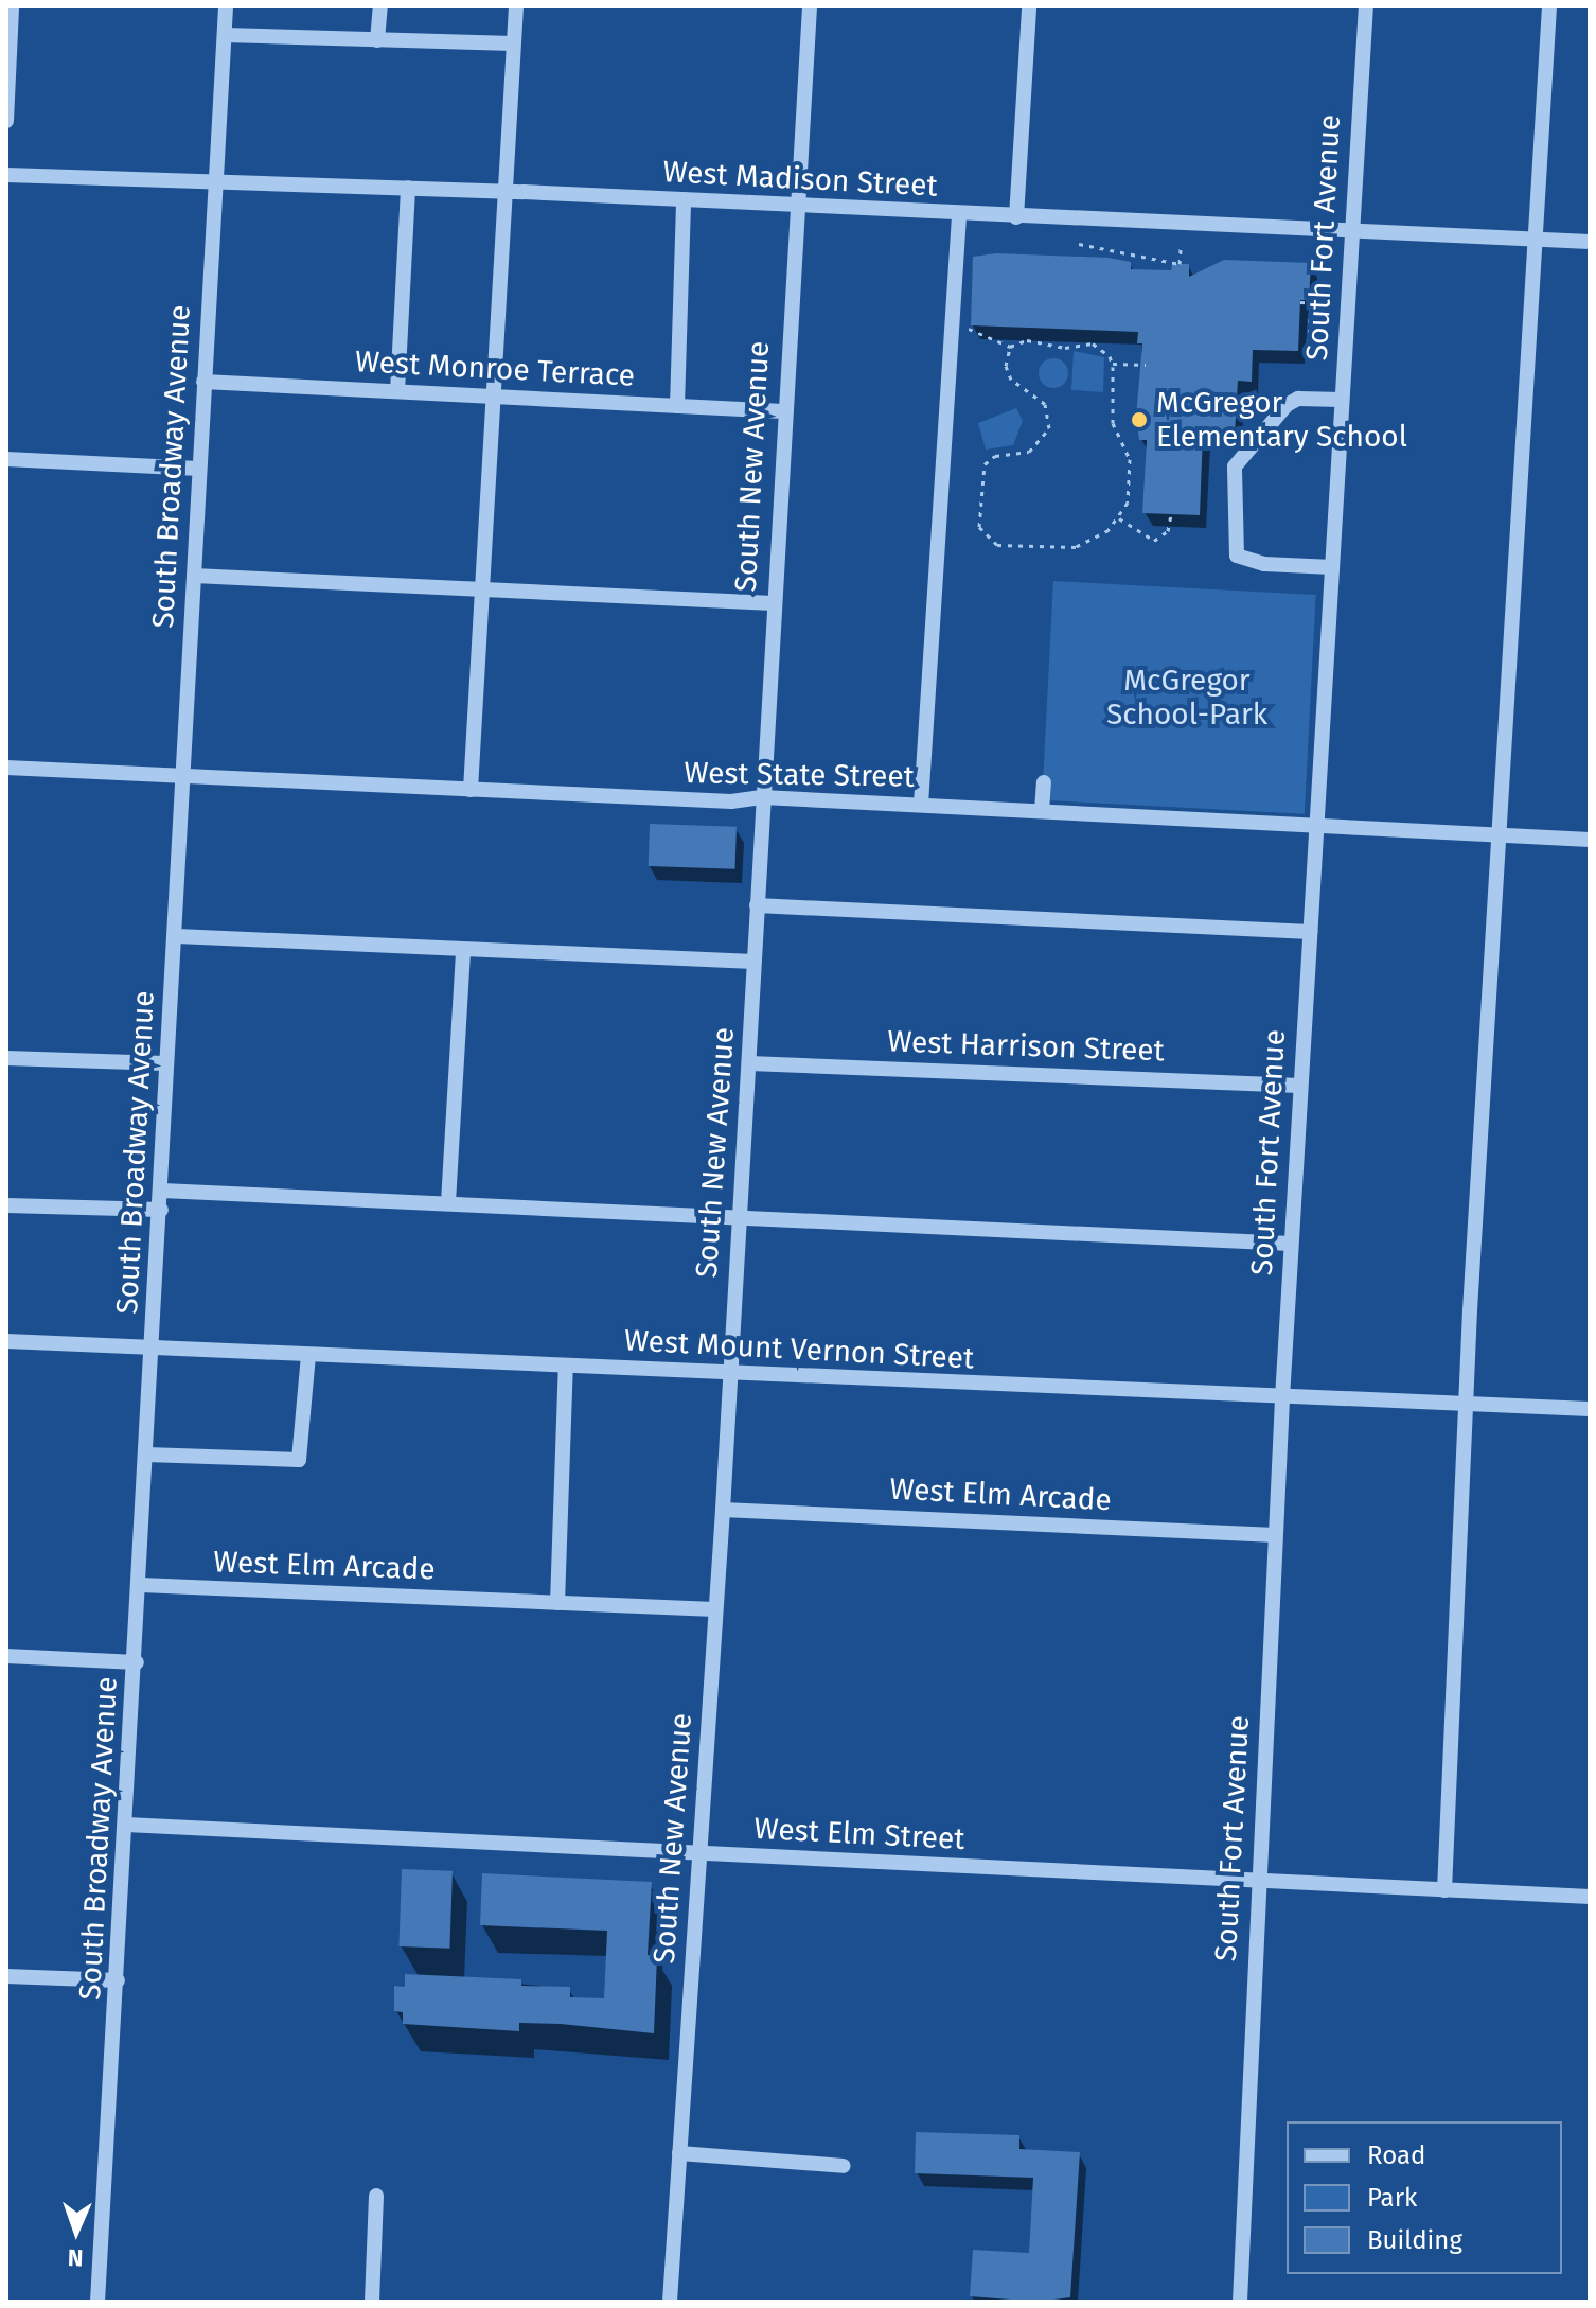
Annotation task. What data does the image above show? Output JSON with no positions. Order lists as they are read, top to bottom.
{
  "streets": {
    "street": [
      "West Madison Street",
      "South Fort Avenue",
      "West Monroe Terrace",
      "South Broadway Avenue",
      "South New Avenue",
      "West State Street",
      "West Harrison Street",
      "West Mount Vernon Street",
      "West Elm Arcade",
      "West Elm Street"
    ]
  },
  "crossings": [
    ["West Madison Street", "South Fort Avenue"],
    ["West Madison Street", "South Broadway Avenue"],
    ["West Madison Street", "South New Avenue"],
    ["South Fort Avenue", "West State Street"],
    ["South Fort Avenue", "West Harrison Street"],
    ["South Fort Avenue", "West Mount Vernon Street"],
    ["South Fort Avenue", "West Elm Arcade"],
    ["South Fort Avenue", "West Elm Street"],
    ["West Monroe Terrace", "South Broadway Avenue"],
    ["West Monroe Terrace", "South New Avenue"],
    ["South Broadway Avenue", "West State Street"],
    ["South Broadway Avenue", "West Mount Vernon Street"],
    ["South Broadway Avenue", "West Elm Arcade"],
    ["South Broadway Avenue", "West Elm Street"],
    ["South New Avenue", "West State Street"],
    ["South New Avenue", "West Harrison Street"],
    ["South New Avenue", "West Mount Vernon Street"],
    ["South New Avenue", "West Elm Arcade"],
    ["South New Avenue", "West Elm Street"]
  ],
  "parks": ["McGregor School-Park"],
  "places": ["McGregor Elementary School"],
  "legend": ["Road", "Park", "Building"],
  "north": "bottom"
}
